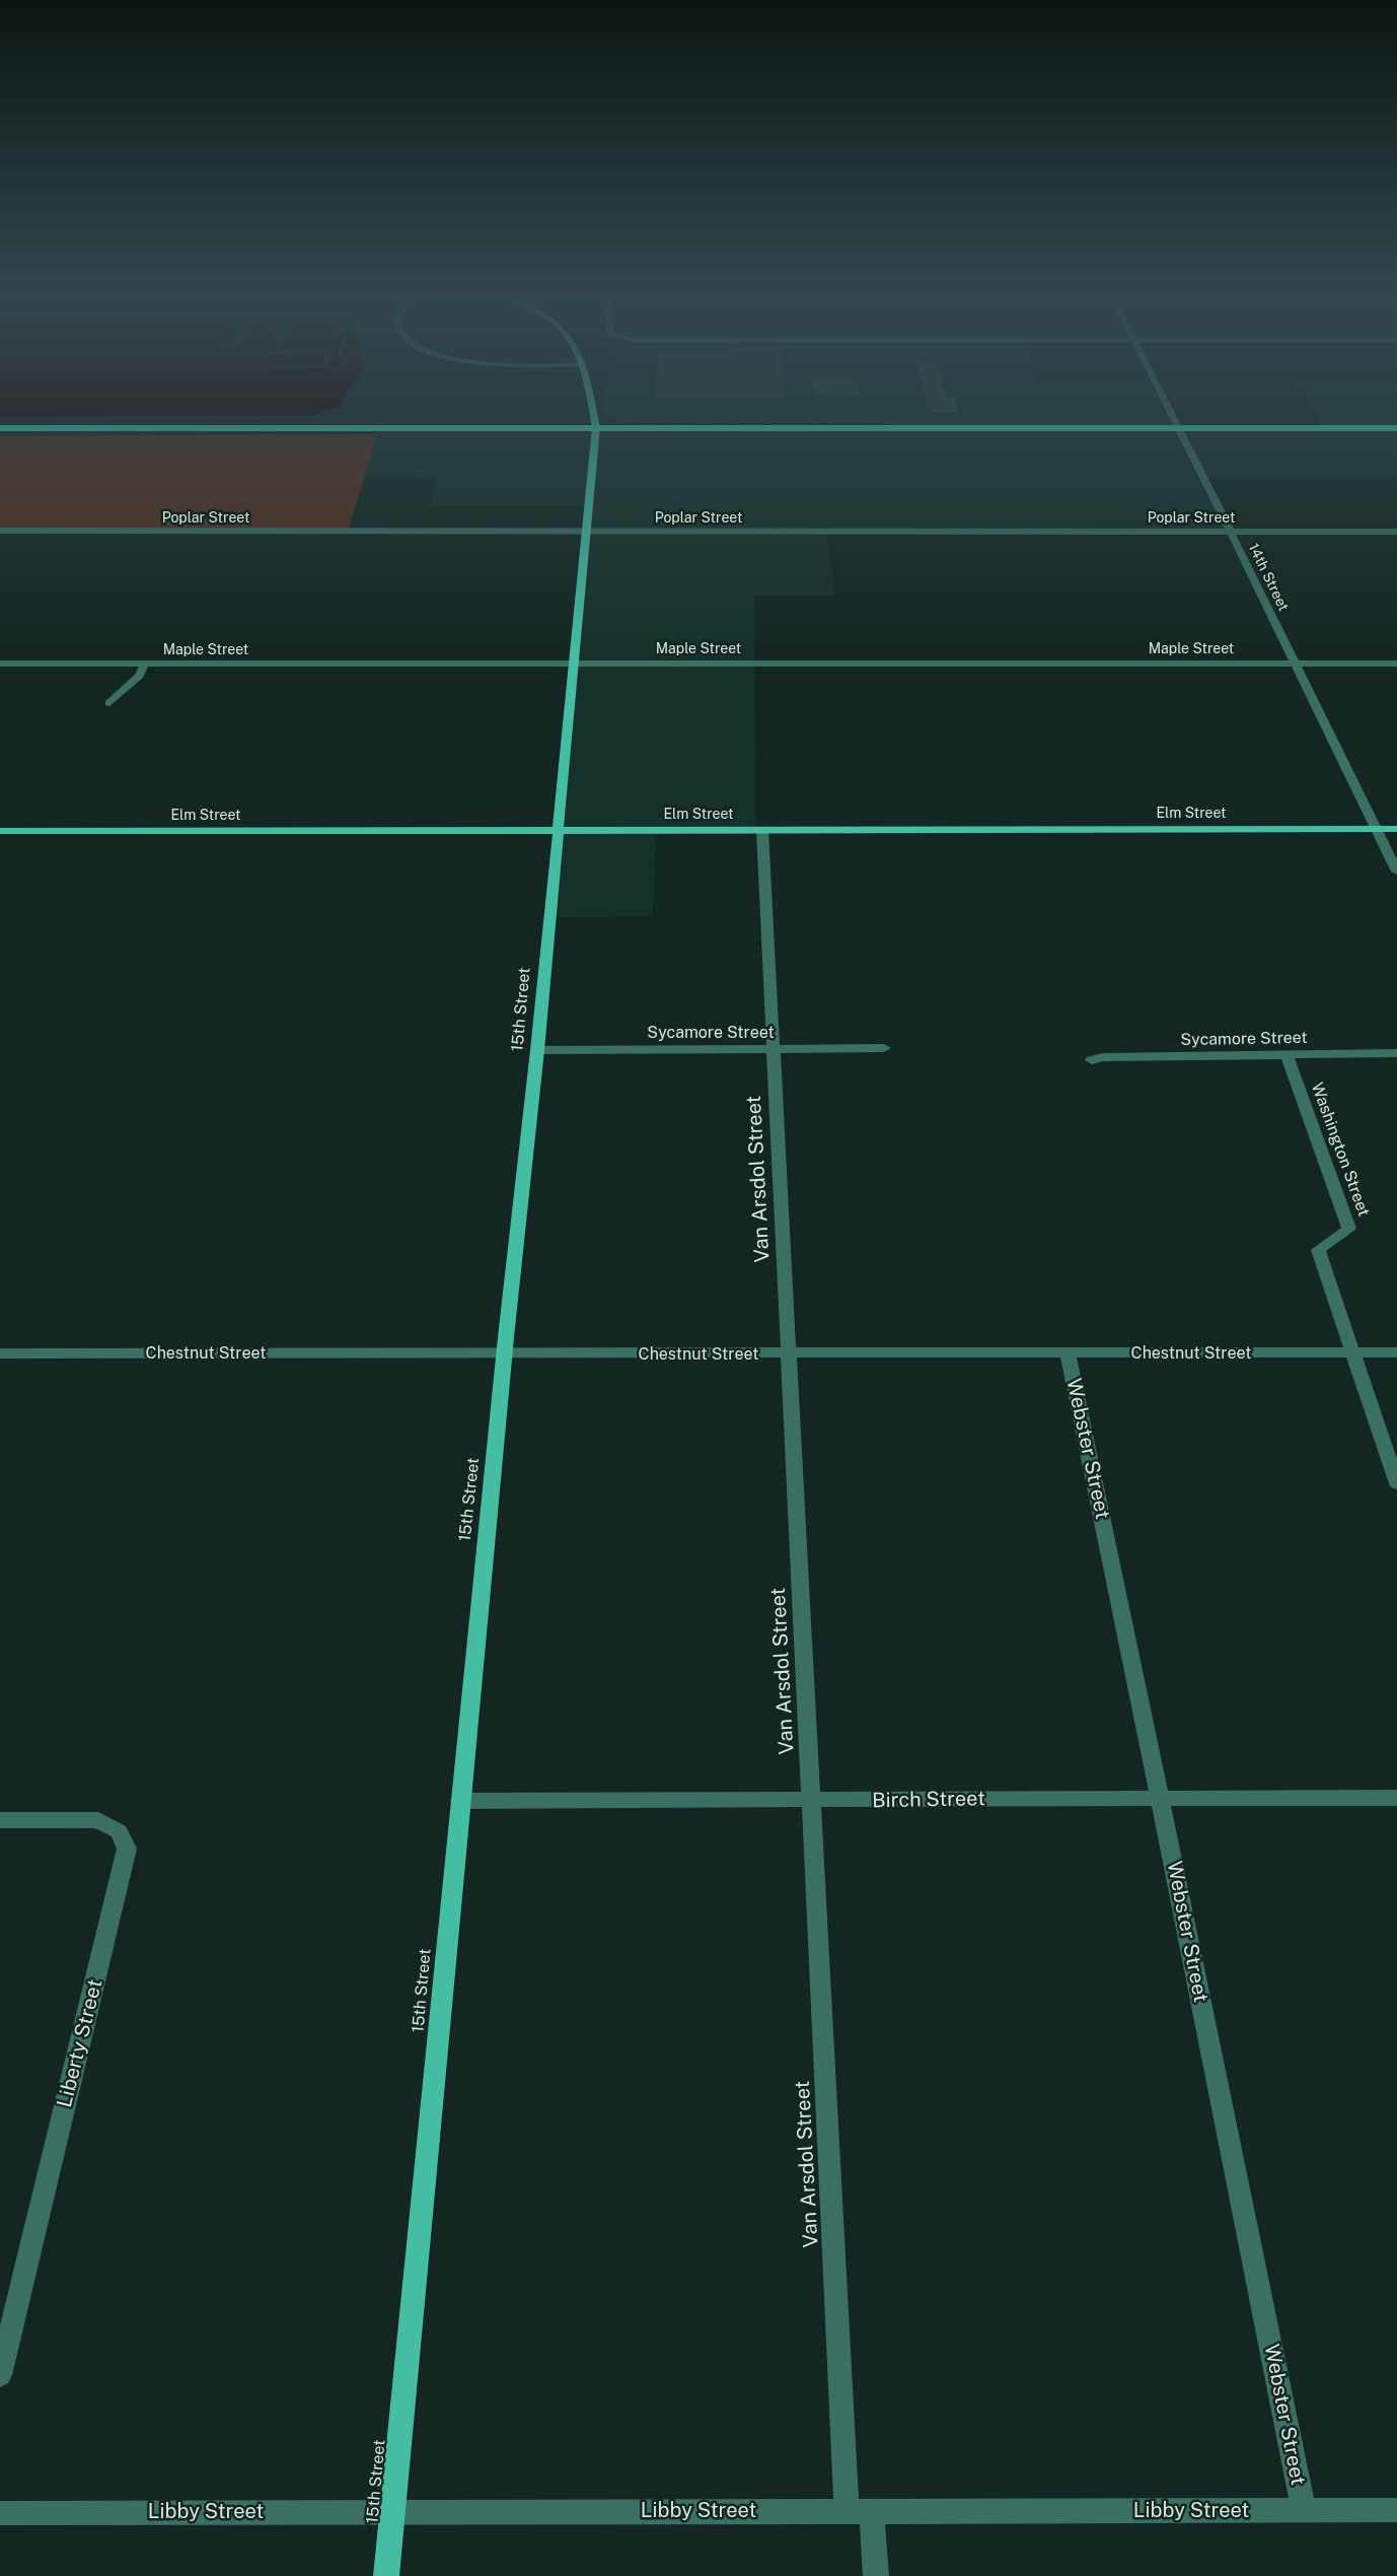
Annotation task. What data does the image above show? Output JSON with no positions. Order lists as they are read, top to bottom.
{
  "streets": {
    "main road": ["Elm Street", "15th Street"],
    "street": [
      "Poplar Street",
      "14th Street",
      "Maple Street",
      "Sycamore Street",
      "Washington Street",
      "Van Arsdol Street",
      "Chestnut Street",
      "Webster Street",
      "Birch Street",
      "Liberty Street",
      "Libby Street"
    ]
  },
  "crossings": [
    ["Poplar Street", "14th Street"],
    ["Poplar Street", "15th Street"],
    ["14th Street", "Maple Street"],
    ["14th Street", "Elm Street"],
    ["Maple Street", "15th Street"],
    ["Elm Street", "15th Street"],
    ["Elm Street", "Van Arsdol Street"],
    ["15th Street", "Sycamore Street"],
    ["15th Street", "Chestnut Street"],
    ["15th Street", "Birch Street"],
    ["15th Street", "Libby Street"],
    ["Sycamore Street", "Washington Street"],
    ["Sycamore Street", "Van Arsdol Street"],
    ["Washington Street", "Chestnut Street"],
    ["Van Arsdol Street", "Chestnut Street"],
    ["Van Arsdol Street", "Birch Street"],
    ["Van Arsdol Street", "Libby Street"],
    ["Chestnut Street", "Webster Street"],
    ["Webster Street", "Birch Street"],
    ["Webster Street", "Libby Street"]
  ]
}
